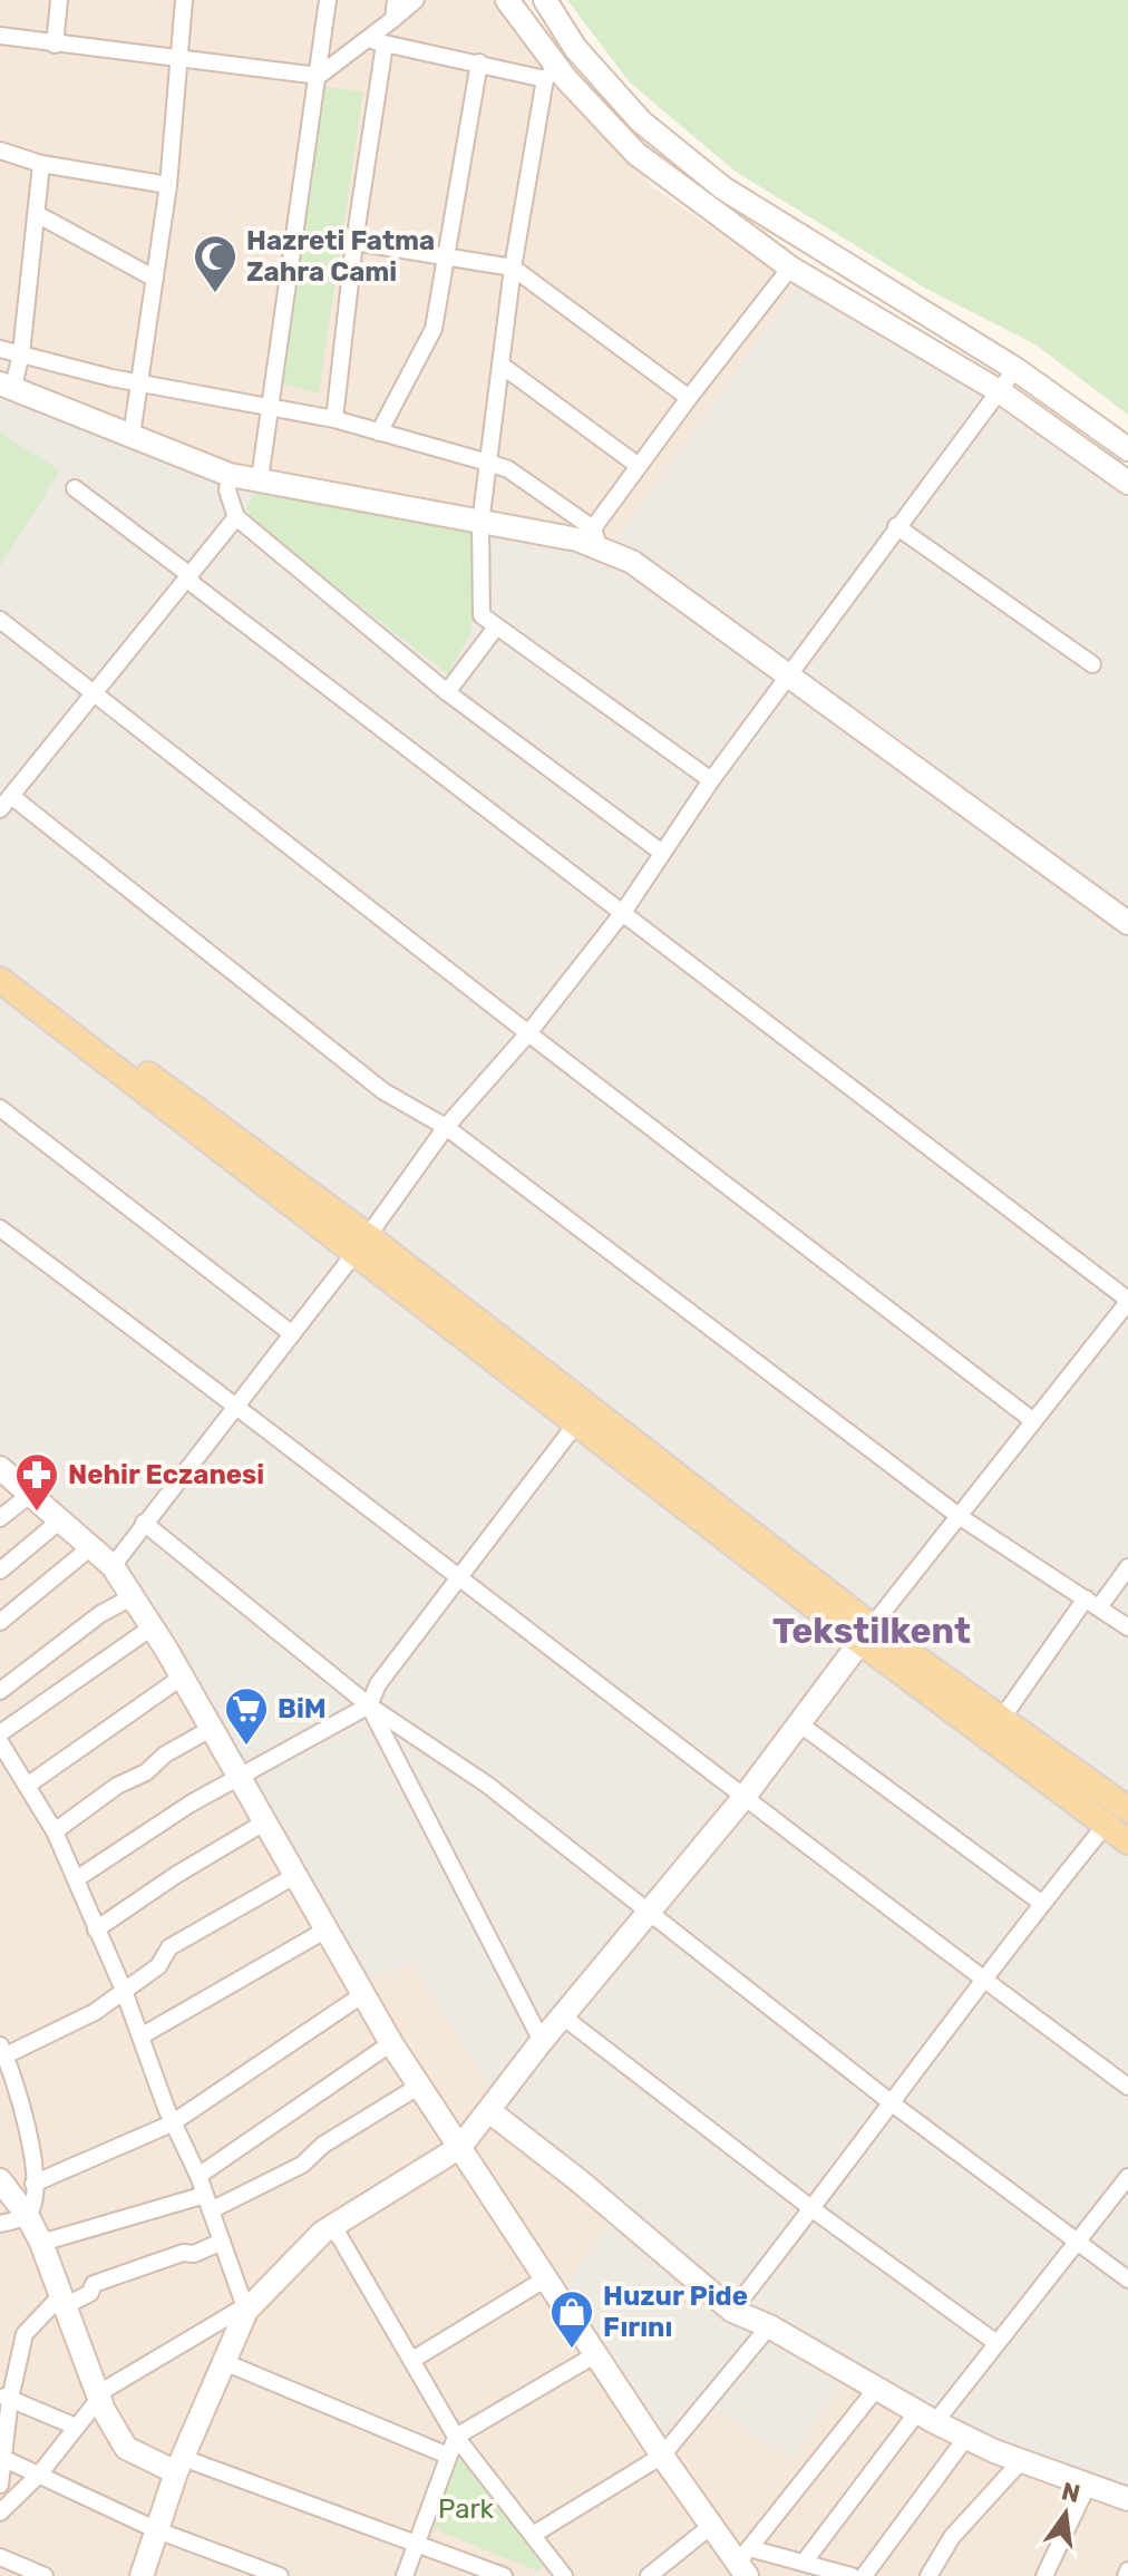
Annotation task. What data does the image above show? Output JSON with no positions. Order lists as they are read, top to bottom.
{
  "districts": ["Tekstilkent"],
  "parks": ["Park"],
  "places": {
    "mosque": ["Hazreti Fatma Zahra Cami"],
    "pharmacy": ["Nehir Eczanesi"],
    "supermarket": ["BiM"],
    "shop": ["Huzur Pide Fırını"]
  },
  "north": "top"
}
